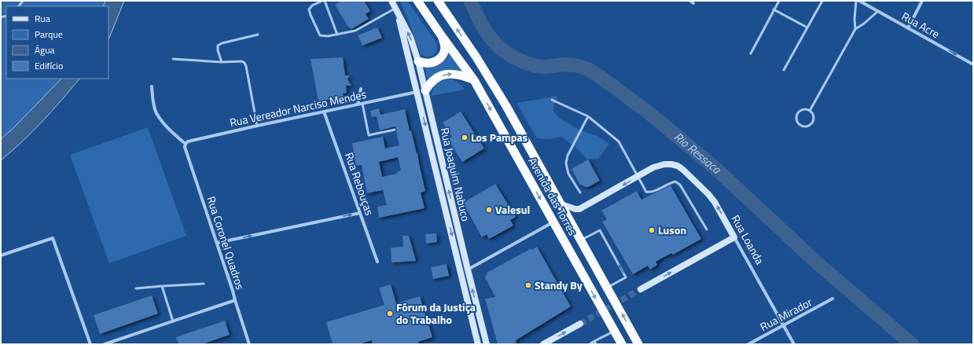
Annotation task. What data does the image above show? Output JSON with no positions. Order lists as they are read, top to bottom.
{
  "streets": {
    "highway": ["Avenida das Torres"],
    "main road": ["Rua Joaquim Nabuco", "Rua Loanda"],
    "street": [
      "Rua Acre",
      "Rua Vereador Narciso Mendes",
      "Rua Rebouças",
      "Rua Coronel Quadros",
      "Rua Mirador"
    ]
  },
  "crossings": [
    ["Rua Vereador Narciso Mendes", "Rua Joaquim Nabuco"],
    ["Rua Vereador Narciso Mendes", "Rua Rebouças"],
    ["Rua Vereador Narciso Mendes", "Rua Coronel Quadros"],
    ["Rua Loanda", "Rua Mirador"]
  ],
  "one_way": ["Rua Acre", "Rua Loanda"],
  "water": ["Rio Ressaca"],
  "places": [
    "Los Pampas",
    "Valesul",
    "Luson",
    "Standy By",
    "Fórum da Justiça do Trabalho"
  ],
  "legend": [
    "Rua",
    "Parque",
    "Água",
    "Edifício"
  ]
}
